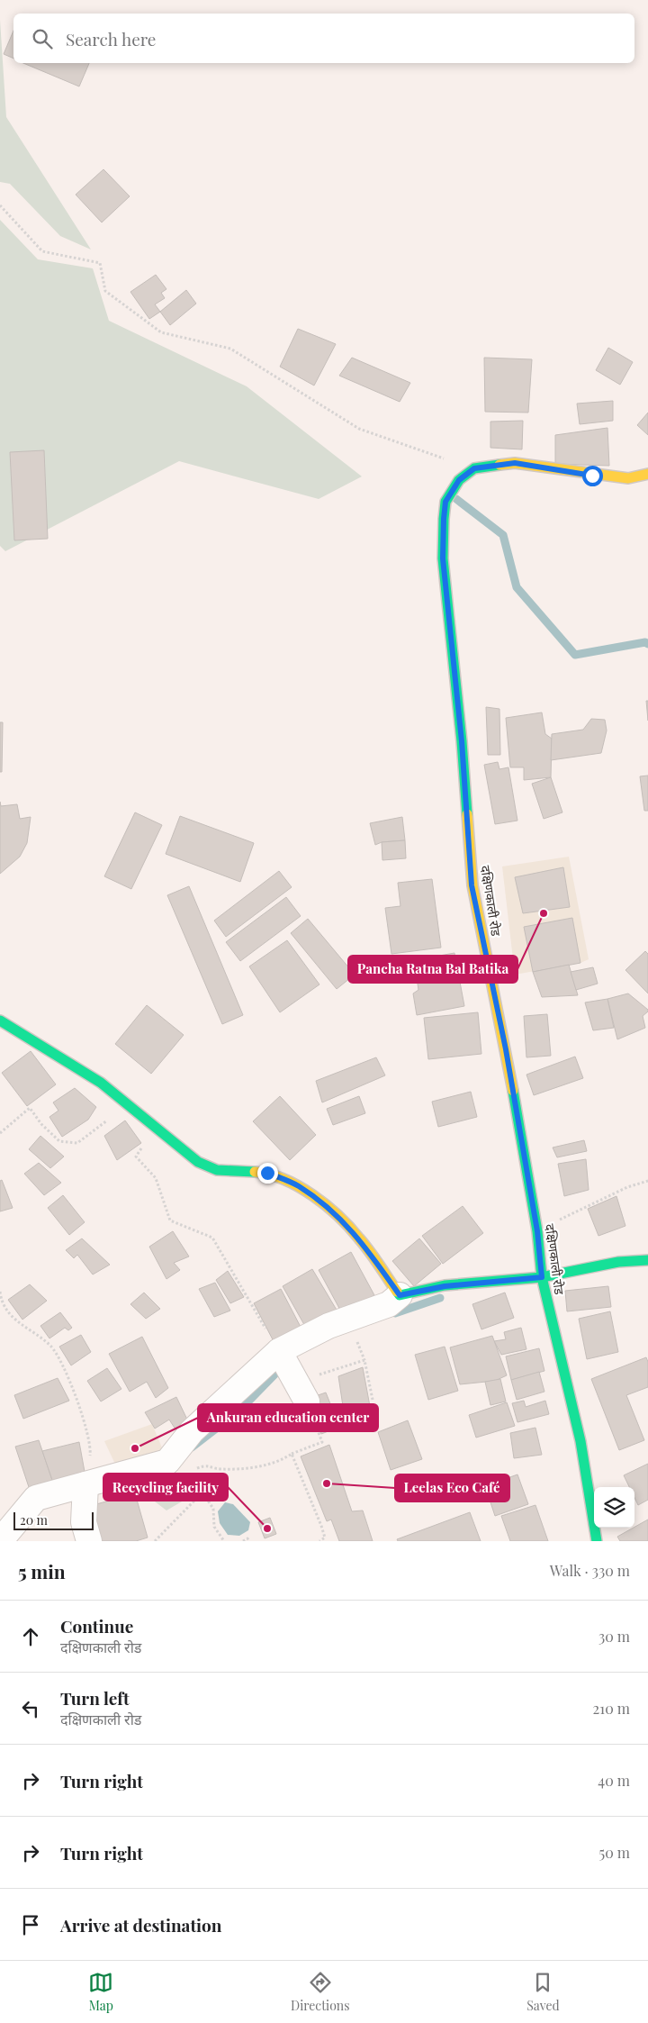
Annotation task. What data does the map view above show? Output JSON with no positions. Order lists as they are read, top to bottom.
{
  "streets": {
    "main road": ["दक्षिणकाली रोड"]
  },
  "places": [
    "Pancha Ratna Bal Batika",
    "Ankuran education center",
    "Leelas Eco Café",
    "Recycling facility"
  ],
  "scale_bar": "20 m",
  "page": {
    "search": "Search here",
    "scale": "20 m",
    "heading": ["5 min", "Walk · 330 m"],
    "list": [
      ["Continue", "दक्षिणकाली रोड", "30 m"],
      ["Turn left", "दक्षिणकाली रोड", "210 m"],
      ["Turn right", "40 m"],
      ["Turn right", "50 m"],
      "Arrive at destination"
    ],
    "nav": ["Map", "Directions", "Saved"]
  }
}
